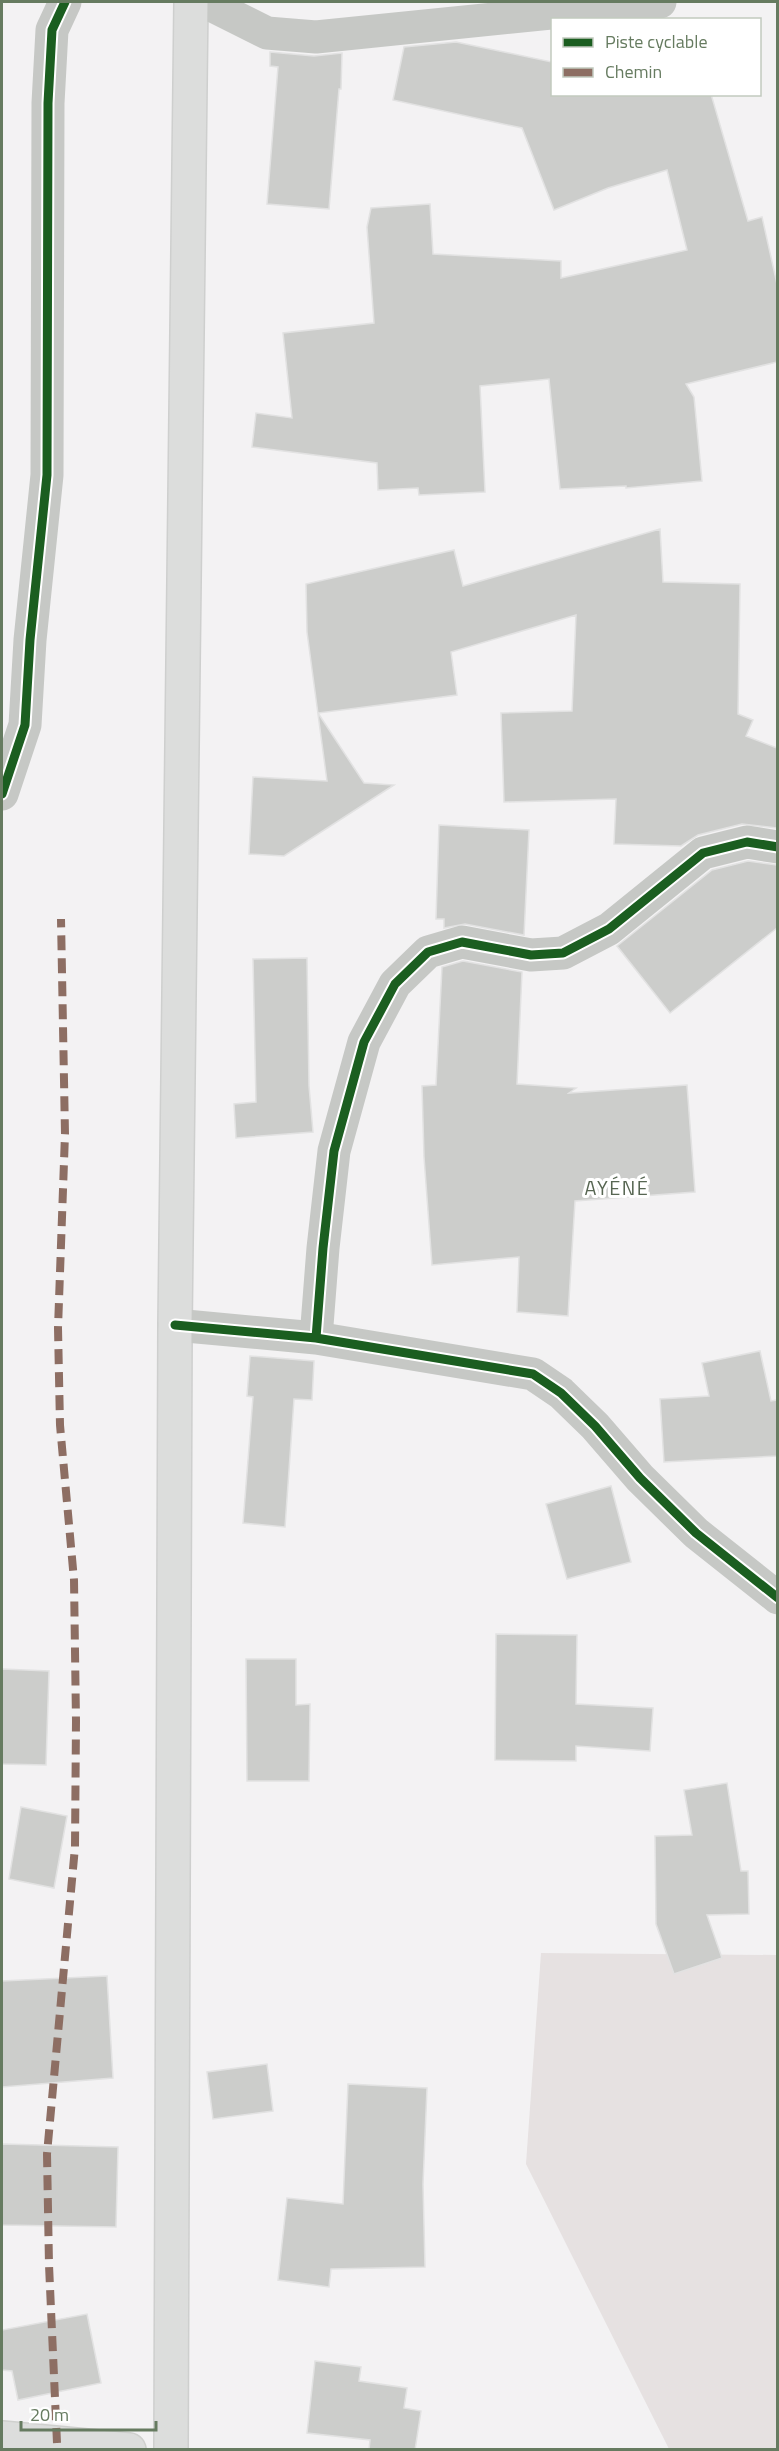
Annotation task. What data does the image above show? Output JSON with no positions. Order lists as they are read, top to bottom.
{
  "districts": ["AYÉNÉ"],
  "legend": ["Piste cyclable", "Chemin"],
  "scale_bar": "20 m"
}
